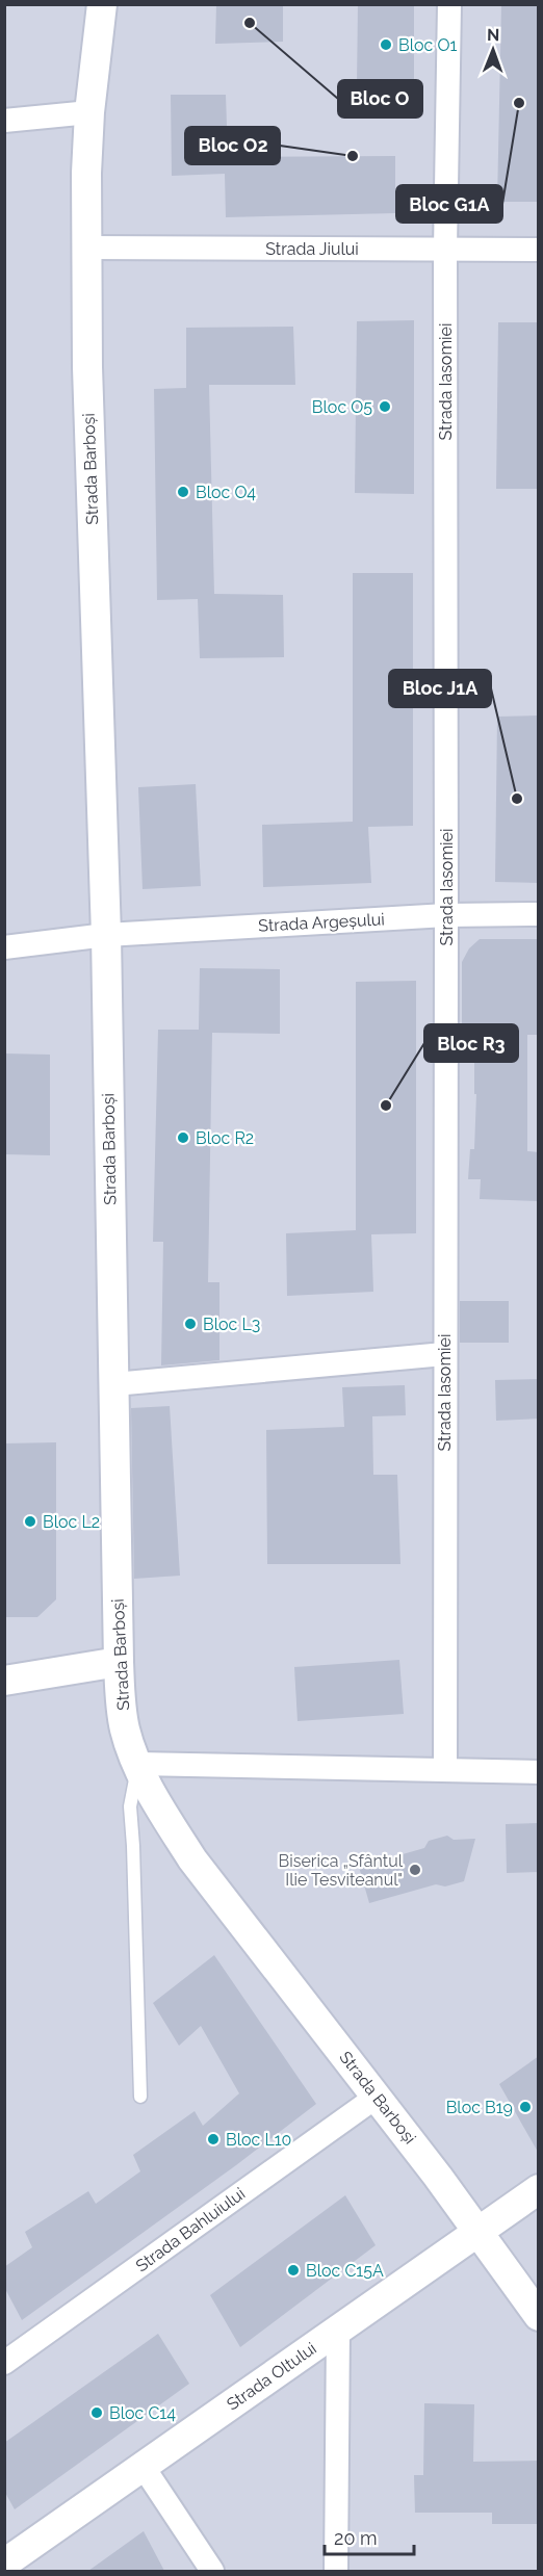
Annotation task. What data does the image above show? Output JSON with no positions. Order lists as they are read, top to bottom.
{
  "streets": {
    "street": [
      "Strada Jiului",
      "Strada Iasomiei",
      "Strada Barboși",
      "Strada Argeșului",
      "Strada Bahluiului",
      "Strada Oltului"
    ]
  },
  "crossings": [
    ["Strada Jiului", "Strada Iasomiei"],
    ["Strada Jiului", "Strada Barboși"],
    ["Strada Iasomiei", "Strada Argeșului"],
    ["Strada Barboși", "Strada Argeșului"],
    ["Strada Barboși", "Strada Bahluiului"],
    ["Strada Barboși", "Strada Oltului"]
  ],
  "places": [
    "Bloc O",
    "Bloc O1",
    "Bloc G1A",
    "Bloc O2",
    "Bloc O5",
    "Bloc O4",
    "Bloc J1A",
    "Bloc R3",
    "Bloc R2",
    "Bloc L3",
    "Bloc L2",
    "Biserica „Sfântul Ilie Tesviteanul\"",
    "Bloc B19",
    "Bloc L10",
    "Bloc C15A",
    "Bloc C14"
  ],
  "scale_bar": "20 m",
  "north": "top"
}
